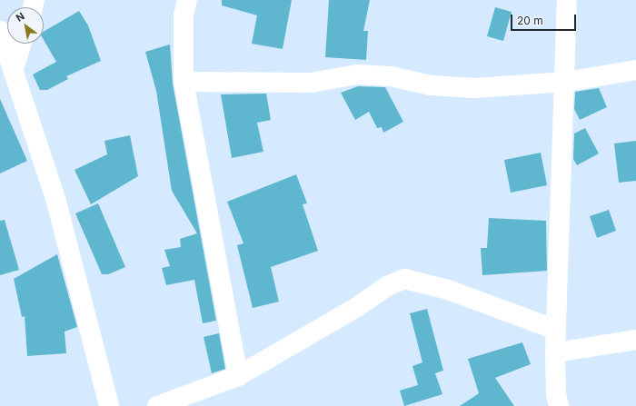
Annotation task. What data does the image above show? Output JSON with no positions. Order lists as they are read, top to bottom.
{
  "scale_bar": "20 m",
  "north": "top left"
}
